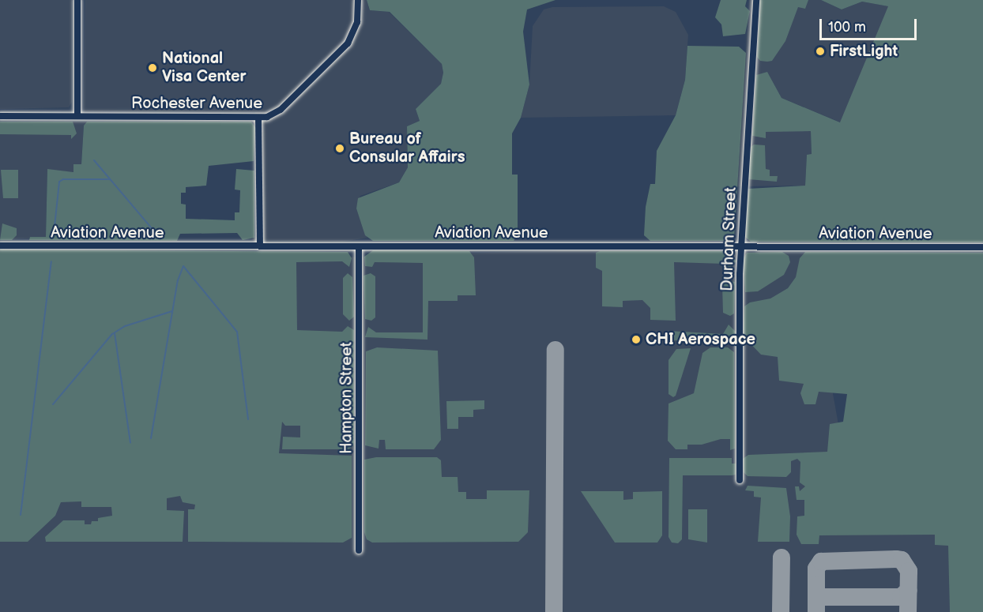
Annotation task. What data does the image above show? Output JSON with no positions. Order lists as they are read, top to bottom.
{
  "streets": {
    "street": [
      "Rochester Avenue",
      "Aviation Avenue",
      "Durham Street",
      "Hampton Street"
    ]
  },
  "crossings": [
    ["Aviation Avenue", "Durham Street"],
    ["Aviation Avenue", "Hampton Street"]
  ],
  "places": [
    "FirstLight",
    "National Visa Center",
    "Bureau of Consular Affairs",
    "CHI Aerospace"
  ],
  "scale_bar": "100 m"
}
